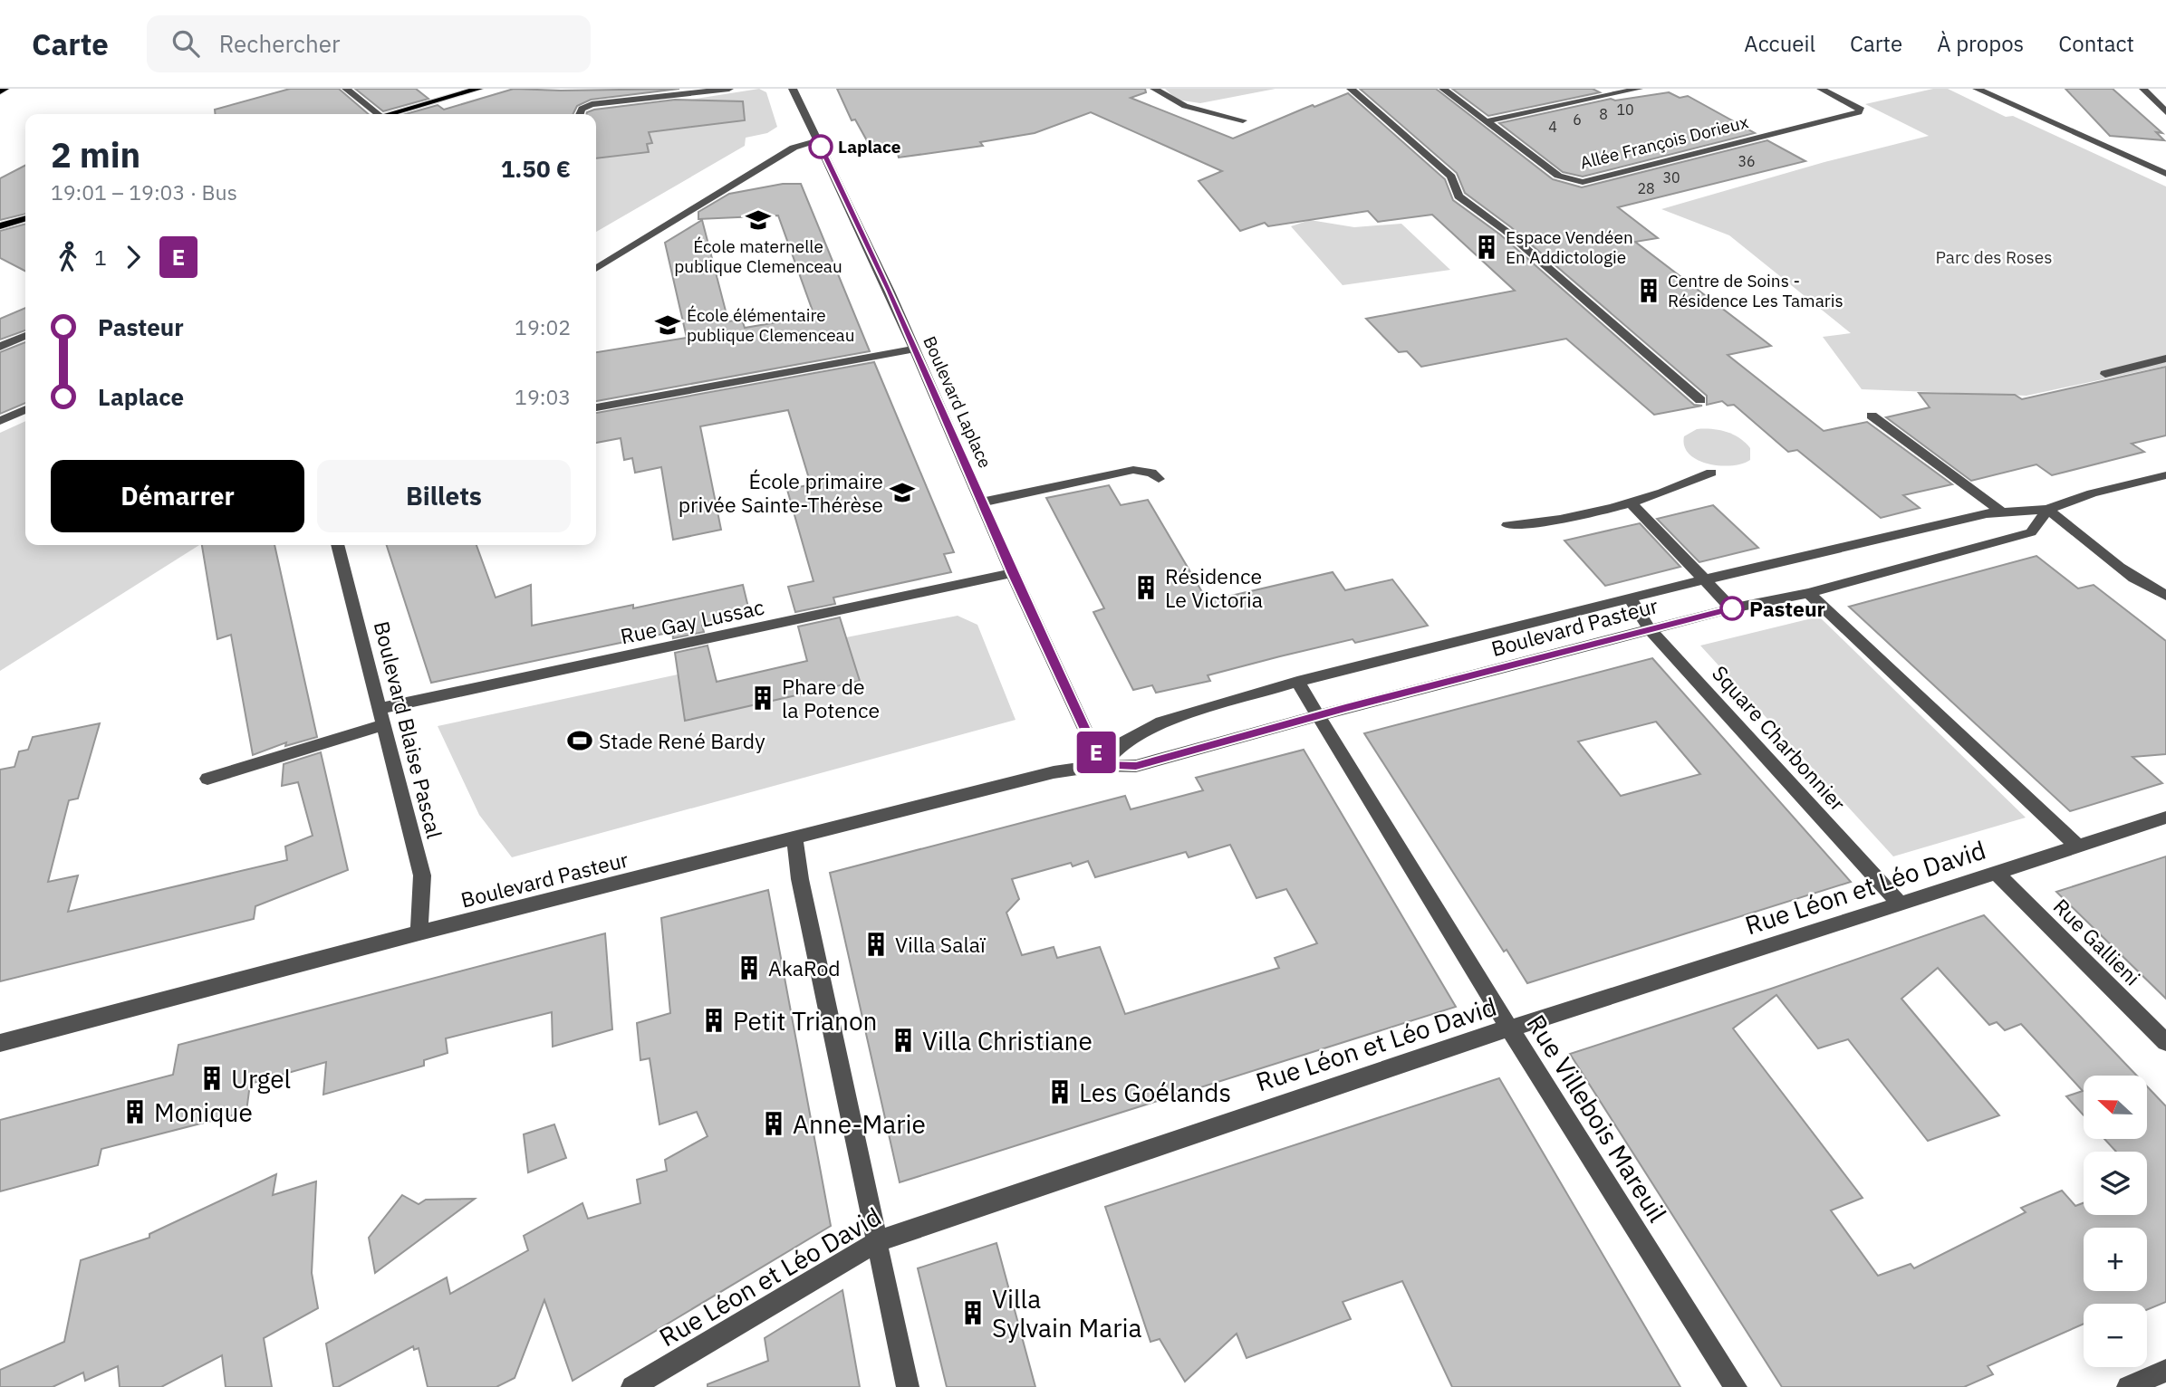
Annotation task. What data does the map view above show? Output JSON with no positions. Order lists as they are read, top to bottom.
{
  "streets": {
    "street": [
      "Allée François Dorieux",
      "Boulevard Laplace",
      "Rue Gay Lussac",
      "Boulevard Pasteur",
      "Boulevard Blaise Pascal",
      "Square Charbonnier",
      "Rue Léon et Léo David",
      "Rue Gallieni",
      "Rue Villebois Mareuil"
    ]
  },
  "crossings": [
    ["Boulevard Laplace", "Rue Gay Lussac"],
    ["Boulevard Laplace", "Boulevard Pasteur"],
    ["Rue Gay Lussac", "Boulevard Blaise Pascal"],
    ["Boulevard Pasteur", "Boulevard Blaise Pascal"],
    ["Boulevard Pasteur", "Square Charbonnier"],
    ["Boulevard Pasteur", "Rue Villebois Mareuil"],
    ["Square Charbonnier", "Rue Léon et Léo David"],
    ["Rue Léon et Léo David", "Rue Gallieni"],
    ["Rue Léon et Léo David", "Rue Villebois Mareuil"]
  ],
  "parks": ["Parc des Roses"],
  "places": {
    "other": ["Laplace", "Pasteur"],
    "school or university": ["École maternelle publique Clemenceau", "École élémentaire publique Clemenceau", "École primaire privée Sainte-Thérèse"],
    "building": [
      "Espace Vendéen En Addictologie",
      "Centre de Soins - Résidence Les Tamaris",
      "Résidence Le Victoria",
      "Phare de la Potence",
      "Villa Salaï",
      "AkaRod",
      "Petit Trianon",
      "Villa Christiane",
      "Urgel",
      "Les Goélands",
      "Monique",
      "Anne-Marie",
      "Villa Sylvain Maria"
    ],
    "sports": ["Stade René Bardy"]
  },
  "lines": ["bus line E"],
  "house_numbers": [
    "10",
    "8",
    "6",
    "4",
    "36",
    "30",
    "28"
  ],
  "north": "left",
  "page": {
    "header": "Carte",
    "search": "Rechercher",
    "nav": [
      "Accueil",
      "Carte",
      "À propos",
      "Contact"
    ],
    "on_map": "E",
    "heading": ["2 min", "19:01 – 19:03 · Bus", "1.50 €"],
    "legs": ["1", "E"],
    "list": [
      {
        "name": "Pasteur",
        "value": "19:02"
      },
      {
        "name": "Laplace",
        "value": "19:03"
      }
    ],
    "buttons": ["Démarrer", "Billets"],
    "map_buttons": ["+", "−"]
  }
}
